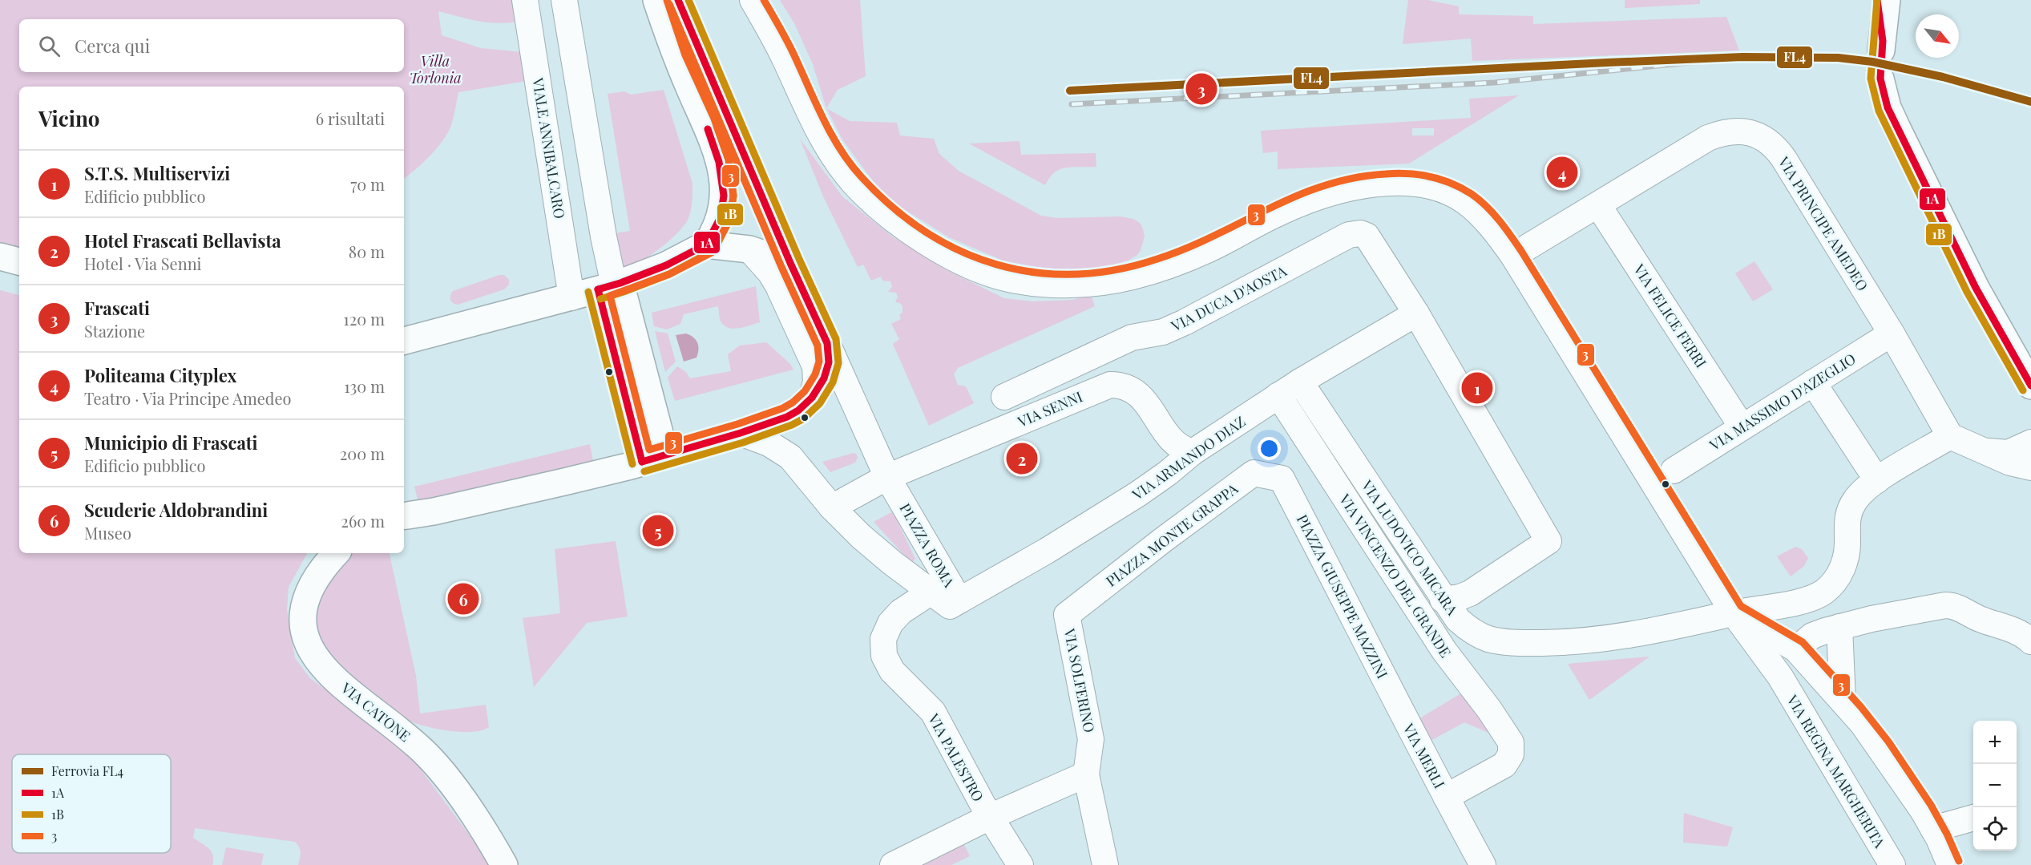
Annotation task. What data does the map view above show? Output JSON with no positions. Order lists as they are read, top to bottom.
{
  "streets": {
    "main road": ["VIA CATONE"],
    "street": [
      "VIALE ANNIBALCARO",
      "VIA PRINCIPE AMEDEO",
      "VIA DUCA D'AOSTA",
      "VIA FELICE FERRI",
      "VIA MASSIMO D'AZEGLIO",
      "VIA SENNI",
      "VIA ARMANDO DIAZ",
      "PIAZZA MONTE GRAPPA",
      "PIAZZA ROMA",
      "VIA LUDOVICO MICARA",
      "VIA VINCENZO DEL GRANDE",
      "PIAZZA GIUSEPPE MAZZINI",
      "VIA SOLFERINO",
      "VIA MERLI",
      "VIA PALESTRO",
      "VIA REGINA MARGHERITA"
    ]
  },
  "crossings": [
    ["VIA PRINCIPE AMEDEO", "VIA FELICE FERRI"],
    ["VIA PRINCIPE AMEDEO", "VIA MASSIMO D'AZEGLIO"],
    ["VIA PRINCIPE AMEDEO", "VIA LUDOVICO MICARA"],
    ["VIA PRINCIPE AMEDEO", "VIA REGINA MARGHERITA"],
    ["VIA DUCA D'AOSTA", "VIA ARMANDO DIAZ"],
    ["VIA FELICE FERRI", "VIA MASSIMO D'AZEGLIO"],
    ["VIA SENNI", "VIA ARMANDO DIAZ"],
    ["VIA SENNI", "PIAZZA ROMA"],
    ["VIA ARMANDO DIAZ", "PIAZZA ROMA"],
    ["VIA ARMANDO DIAZ", "VIA LUDOVICO MICARA"],
    ["VIA ARMANDO DIAZ", "VIA VINCENZO DEL GRANDE"],
    ["PIAZZA MONTE GRAPPA", "PIAZZA GIUSEPPE MAZZINI"],
    ["PIAZZA MONTE GRAPPA", "VIA SOLFERINO"],
    ["PIAZZA ROMA", "VIA PALESTRO"],
    ["VIA LUDOVICO MICARA", "VIA REGINA MARGHERITA"],
    ["VIA VINCENZO DEL GRANDE", "VIA MERLI"],
    ["PIAZZA GIUSEPPE MAZZINI", "VIA MERLI"]
  ],
  "parks": ["Villa Torlonia"],
  "lines": [
    "transit line 1A",
    "transit line 1B",
    "transit line 3",
    "rail line FL4"
  ],
  "legend": [
    "Ferrovia FL4",
    "1A",
    "1B",
    "3"
  ],
  "north": "bottom right",
  "page": {
    "search": "Cerca qui",
    "pins": [
      "3",
      "4",
      "1",
      "2",
      "5",
      "6"
    ],
    "heading": ["Vicino", "6 risultati"],
    "list": [
      {
        "mark": "1",
        "name": "S.T.S. Multiservizi",
        "note": "Edificio pubblico",
        "value": "70 m"
      },
      {
        "mark": "2",
        "name": "Hotel Frascati Bellavista",
        "note": "Hotel · Via Senni",
        "value": "80 m"
      },
      {
        "mark": "3",
        "name": "Frascati",
        "note": "Stazione",
        "value": "120 m"
      },
      {
        "mark": "4",
        "name": "Politeama Cityplex",
        "note": "Teatro · Via Principe Amedeo",
        "value": "130 m"
      },
      {
        "mark": "5",
        "name": "Municipio di Frascati",
        "note": "Edificio pubblico",
        "value": "200 m"
      },
      {
        "mark": "6",
        "name": "Scuderie Aldobrandini",
        "note": "Museo",
        "value": "260 m"
      }
    ],
    "map_buttons": ["+", "−"]
  }
}
